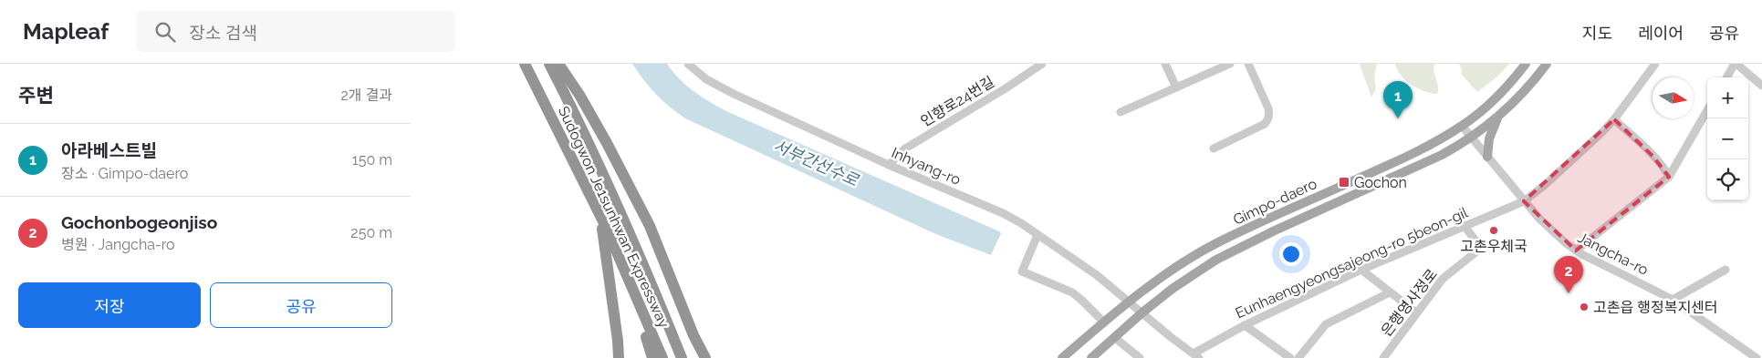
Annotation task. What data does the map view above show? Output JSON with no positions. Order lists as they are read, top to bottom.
{
  "streets": {
    "highway": ["Sudogwon Je1sunhwan Expressway"],
    "main road": ["Gimpo-daero"],
    "street": [
      "인향로24번길",
      "Inhyang-ro",
      "Jangcha-ro",
      "Eunhaengyeongsajeong-ro 5beon-gil",
      "은행영사정로"
    ]
  },
  "crossings": [
    ["인향로24번길", "Inhyang-ro"],
    ["Inhyang-ro", "Gimpo-daero"],
    ["Inhyang-ro", "Eunhaengyeongsajeong-ro 5beon-gil"],
    ["Gimpo-daero", "Jangcha-ro"],
    ["Jangcha-ro", "Eunhaengyeongsajeong-ro 5beon-gil"],
    ["Eunhaengyeongsajeong-ro 5beon-gil", "은행영사정로"]
  ],
  "water": ["서부간선수로"],
  "places": {
    "transit": ["Gochon"],
    "other": ["고촌우체국", "고촌읍 행정복지센터"]
  },
  "north": "right",
  "page": {
    "header": "Mapleaf",
    "search": "장소 검색",
    "nav": ["지도", "레이어", "공유"],
    "heading": ["주변", "2개 결과"],
    "map_buttons": ["+", "−"],
    "pins": ["1", "2"],
    "list": [
      {
        "mark": "1",
        "name": "아라베스트빌",
        "note": "장소 · Gimpo-daero",
        "value": "150 m"
      },
      {
        "mark": "2",
        "name": "Gochonbogeonjiso",
        "note": "병원 · Jangcha-ro",
        "value": "250 m"
      }
    ],
    "buttons": ["저장", "공유"]
  }
}
